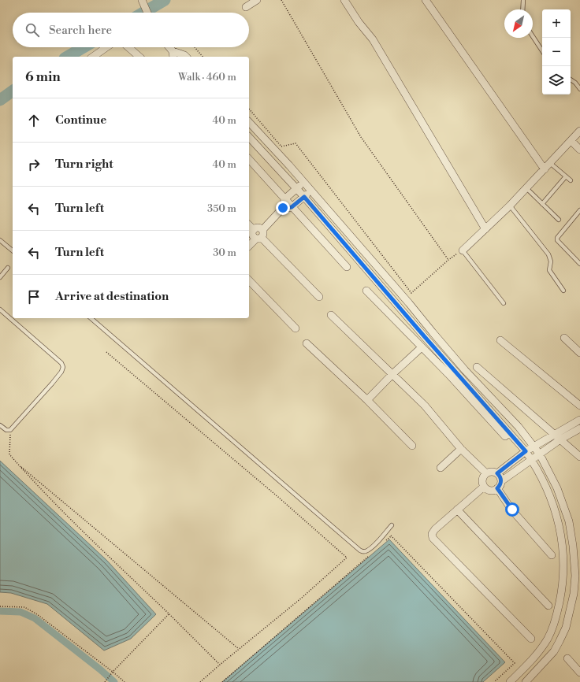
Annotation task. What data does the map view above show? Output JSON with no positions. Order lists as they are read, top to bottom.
{
  "north": "bottom left",
  "page": {
    "map_buttons": ["+", "−"],
    "search": "Search here",
    "heading": ["6 min", "Walk · 460 m"],
    "list": [
      ["Continue", "40 m"],
      ["Turn right", "40 m"],
      ["Turn left", "350 m"],
      ["Turn left", "30 m"],
      "Arrive at destination"
    ]
  }
}
